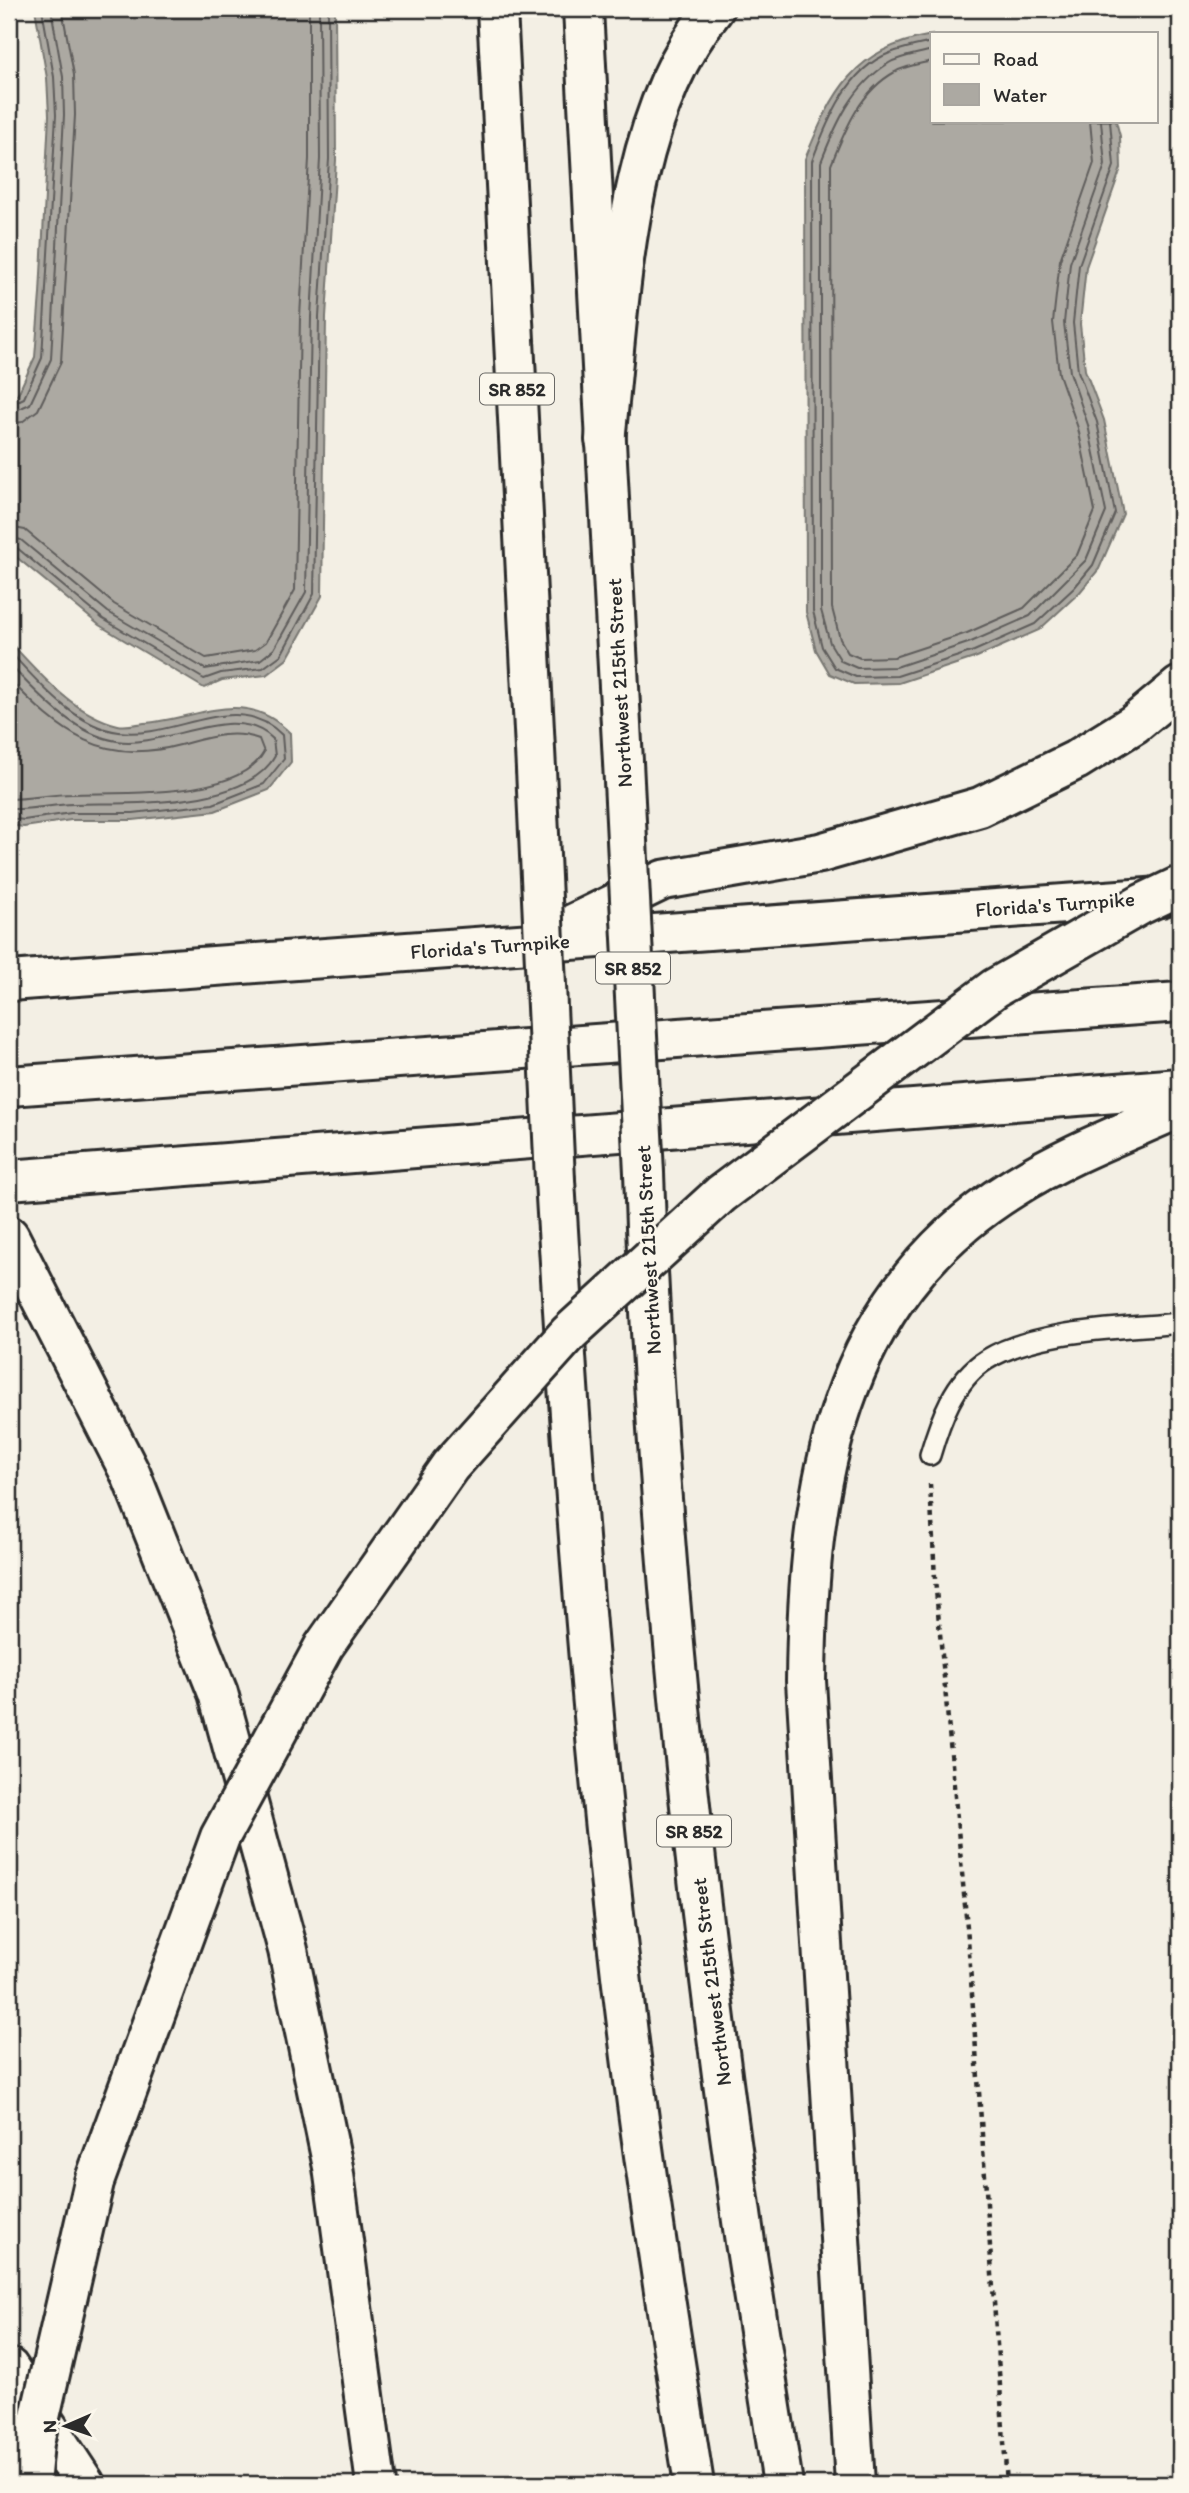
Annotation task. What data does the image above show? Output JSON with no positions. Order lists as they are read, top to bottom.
{
  "streets": {
    "main road": ["SR 852", "Northwest 215th Street", "Florida's Turnpike"]
  },
  "legend": ["Road", "Water"],
  "north": "left"
}
